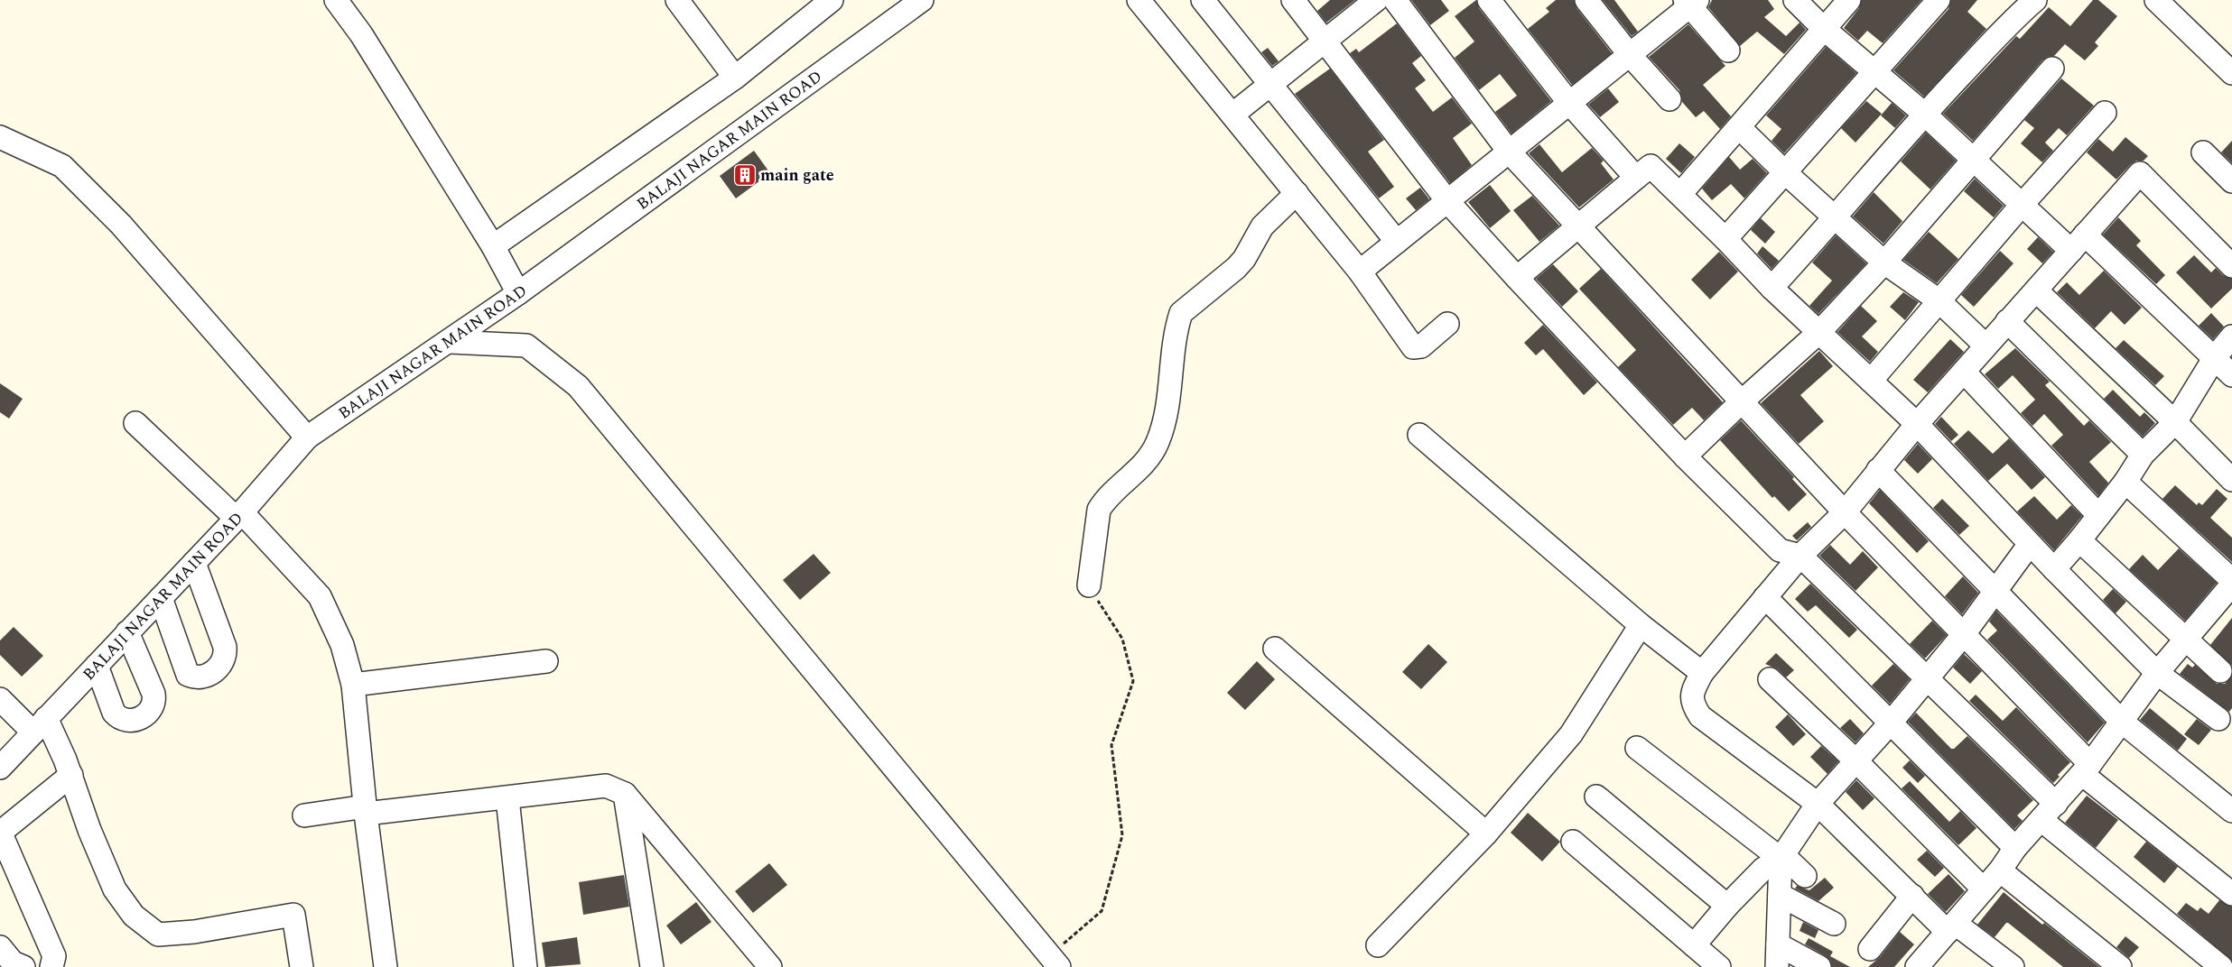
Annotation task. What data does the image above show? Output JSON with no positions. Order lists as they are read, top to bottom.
{
  "streets": {
    "street": ["BALAJI NAGAR MAIN ROAD"]
  },
  "places": {
    "building": ["main gate"]
  }
}
